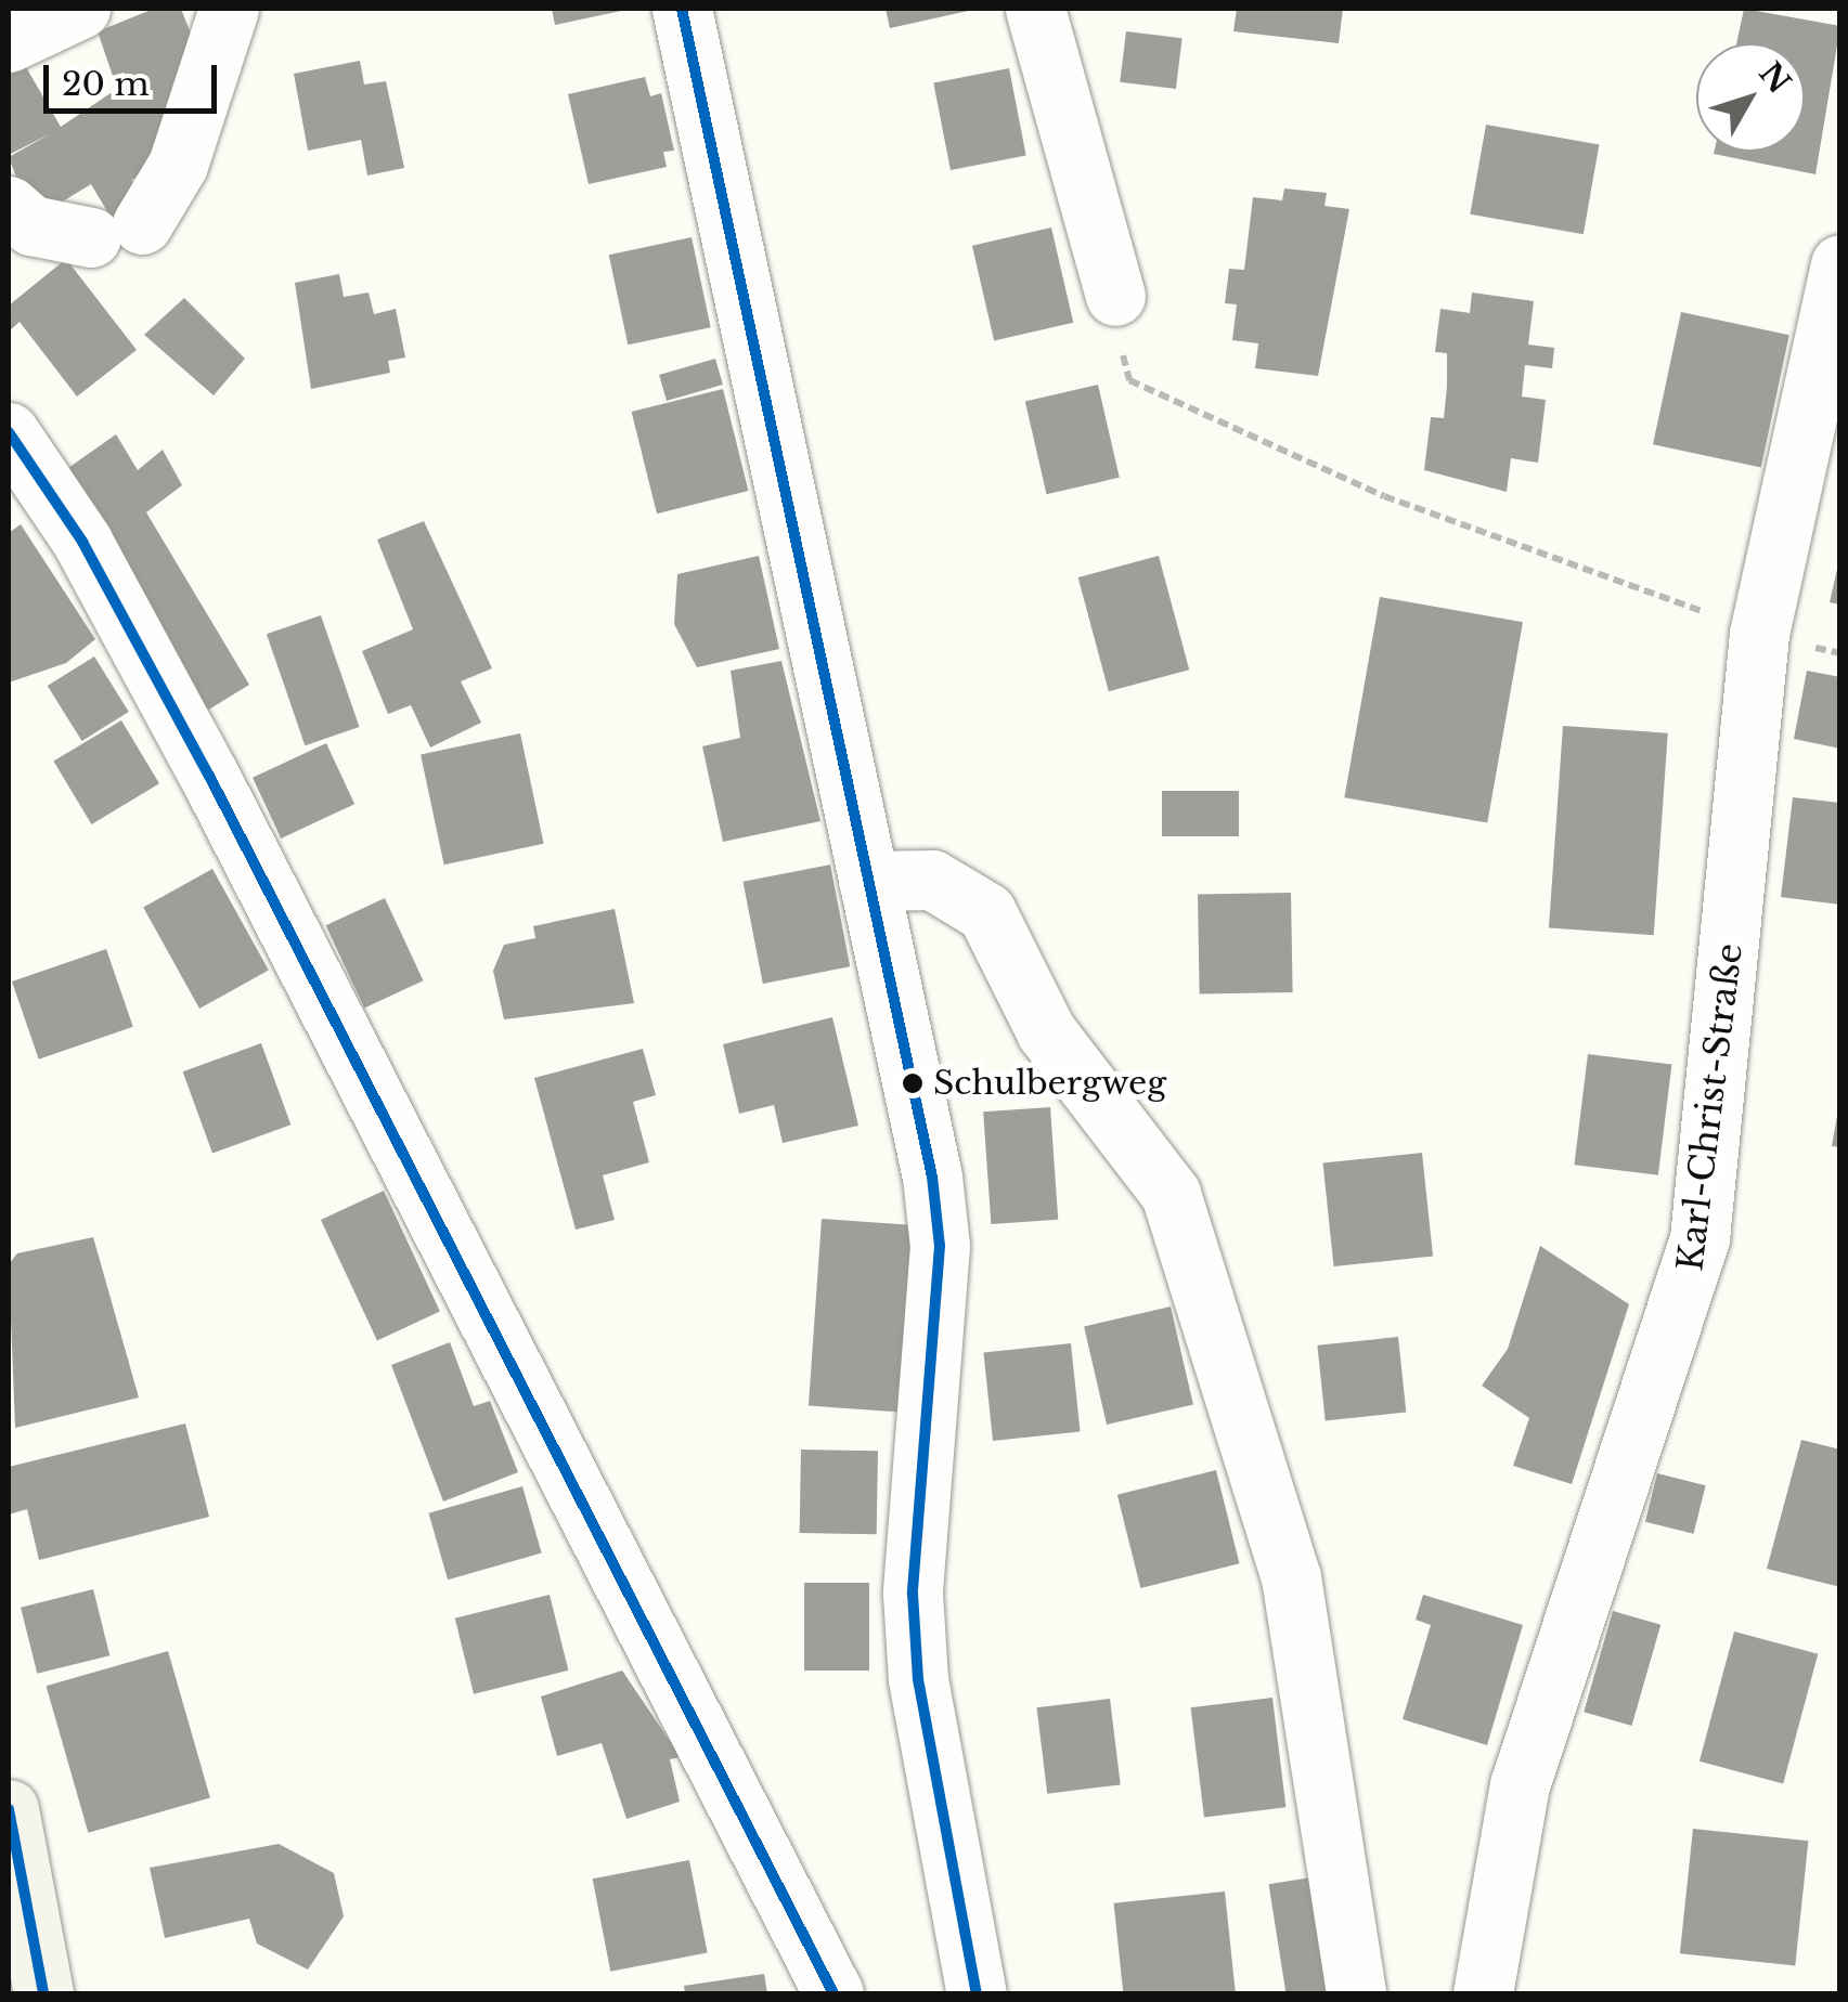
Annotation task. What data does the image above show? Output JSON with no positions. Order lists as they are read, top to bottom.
{
  "streets": {
    "street": ["Karl-Christ-Straße"]
  },
  "places": ["Schulbergweg"],
  "scale_bar": "20 m",
  "north": "top right"
}
